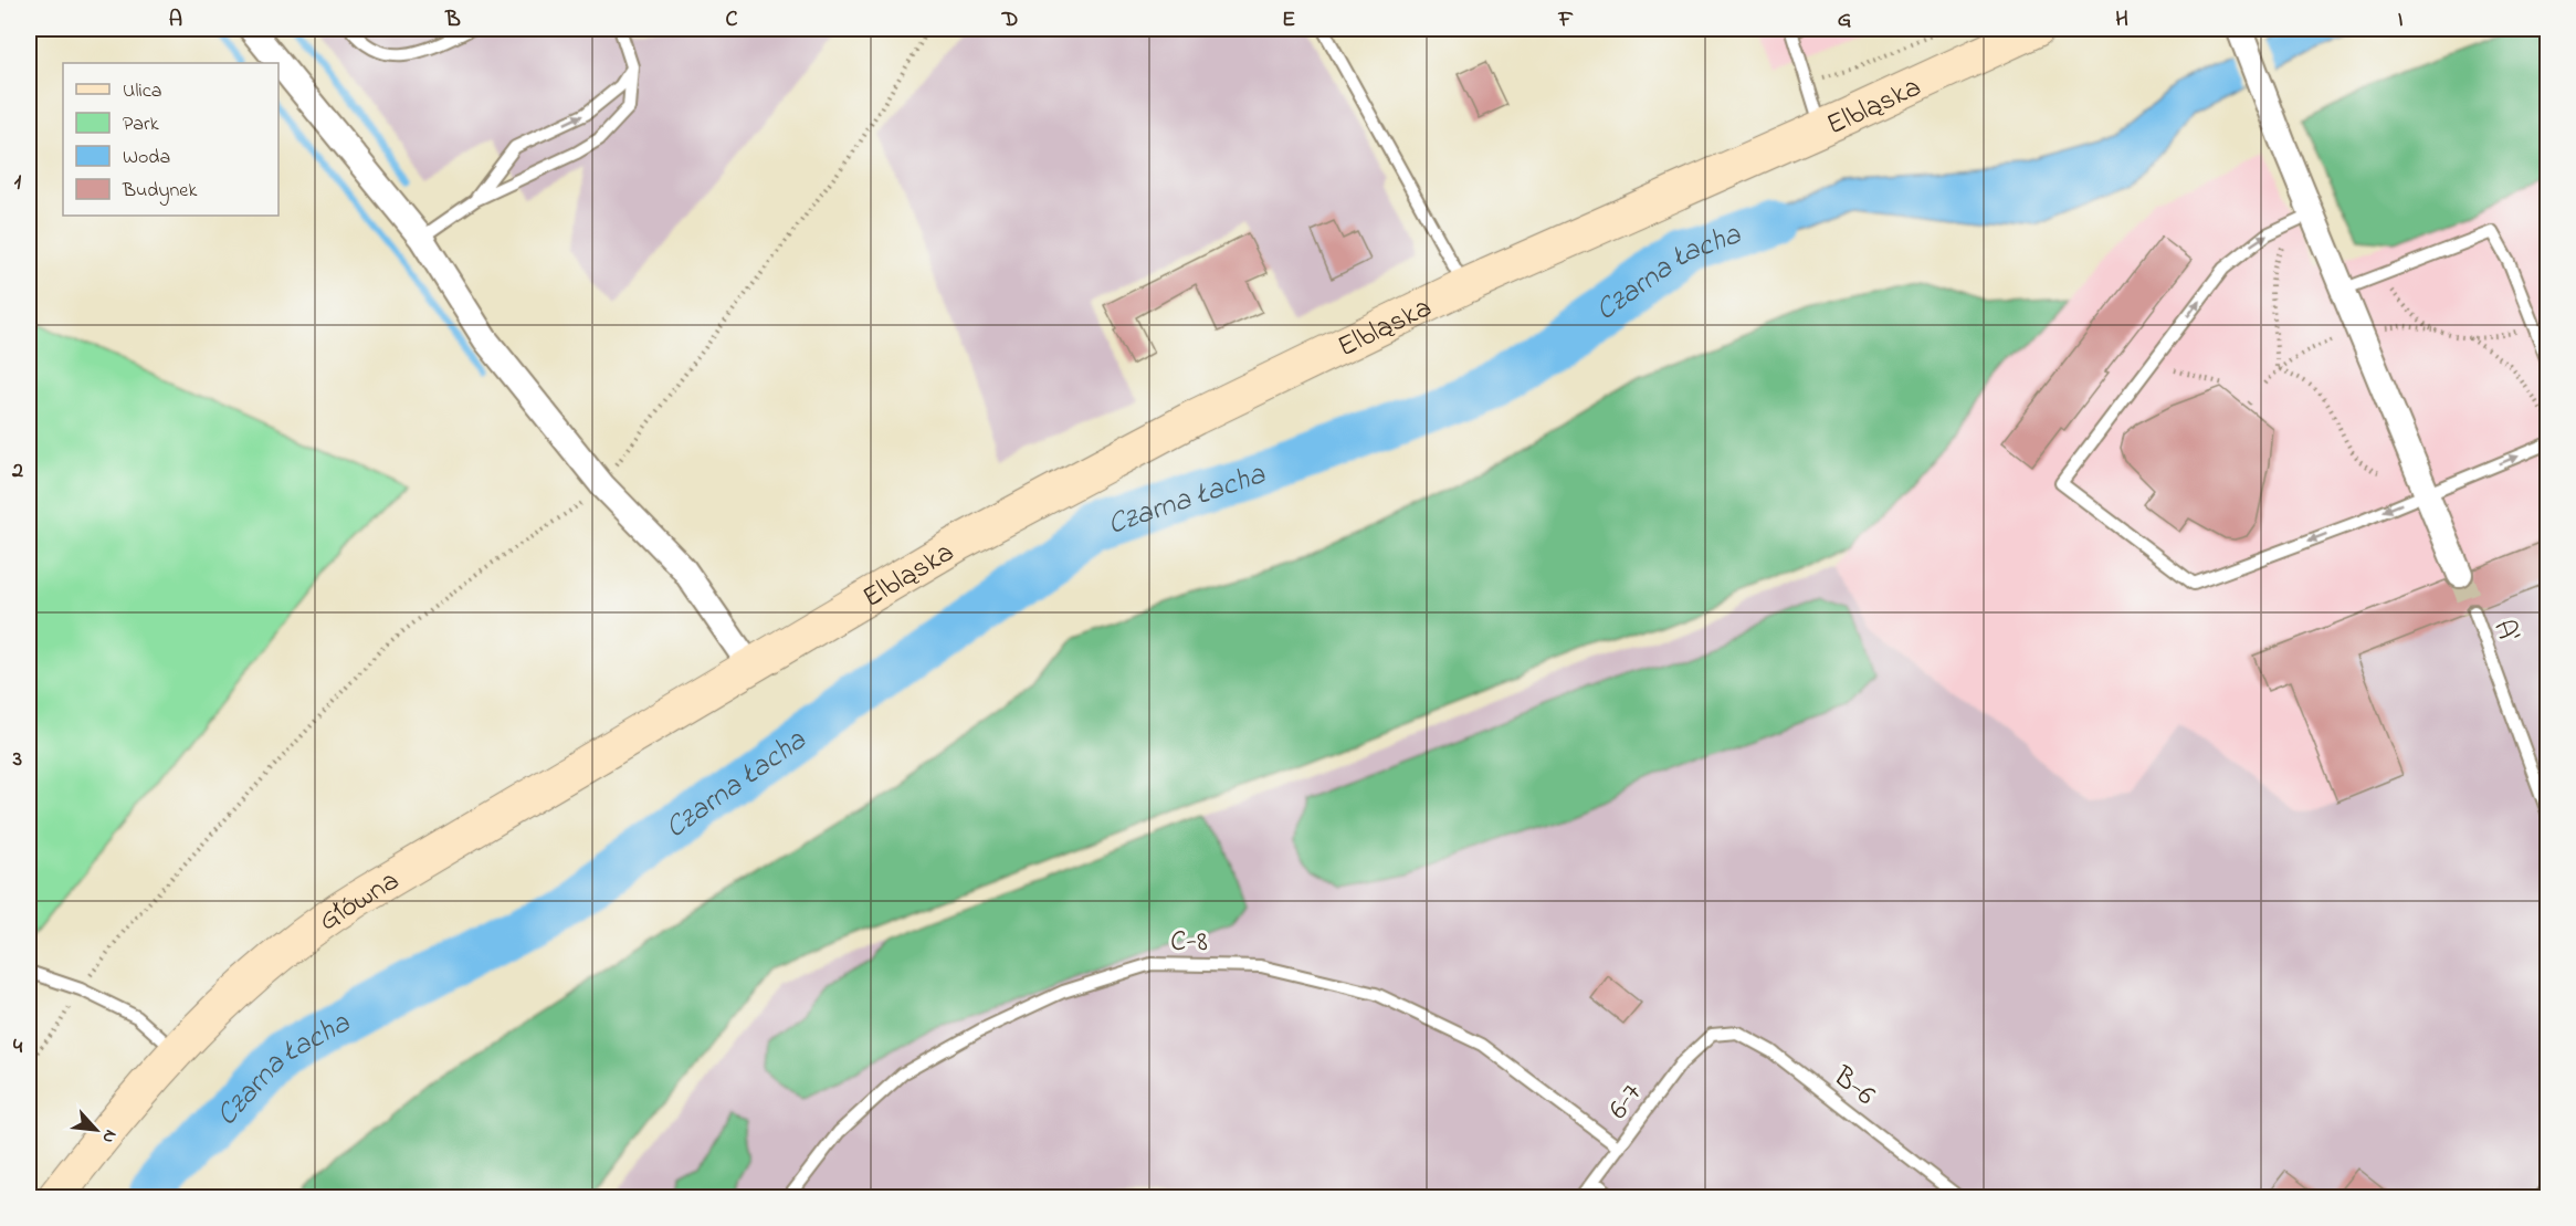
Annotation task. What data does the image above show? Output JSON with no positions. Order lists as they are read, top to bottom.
{
  "streets": {
    "main road": ["Elbląska", "Główna"],
    "lane": [
      "A'",
      "C-8",
      "B-6",
      "6-7"
    ]
  },
  "crossings": [
    ["Elbląska", "Główna"],
    ["C-8", "6-7"],
    ["B-6", "6-7"]
  ],
  "water": ["Czarna Łacha"],
  "legend": [
    "Ulica",
    "Park",
    "Woda",
    "Budynek"
  ],
  "north": "bottom right",
  "grid": {
    "columns": [
      "A",
      "B",
      "C",
      "D",
      "E",
      "F",
      "G",
      "H",
      "I"
    ],
    "rows": [
      "1",
      "2",
      "3",
      "4"
    ]
  }
}
